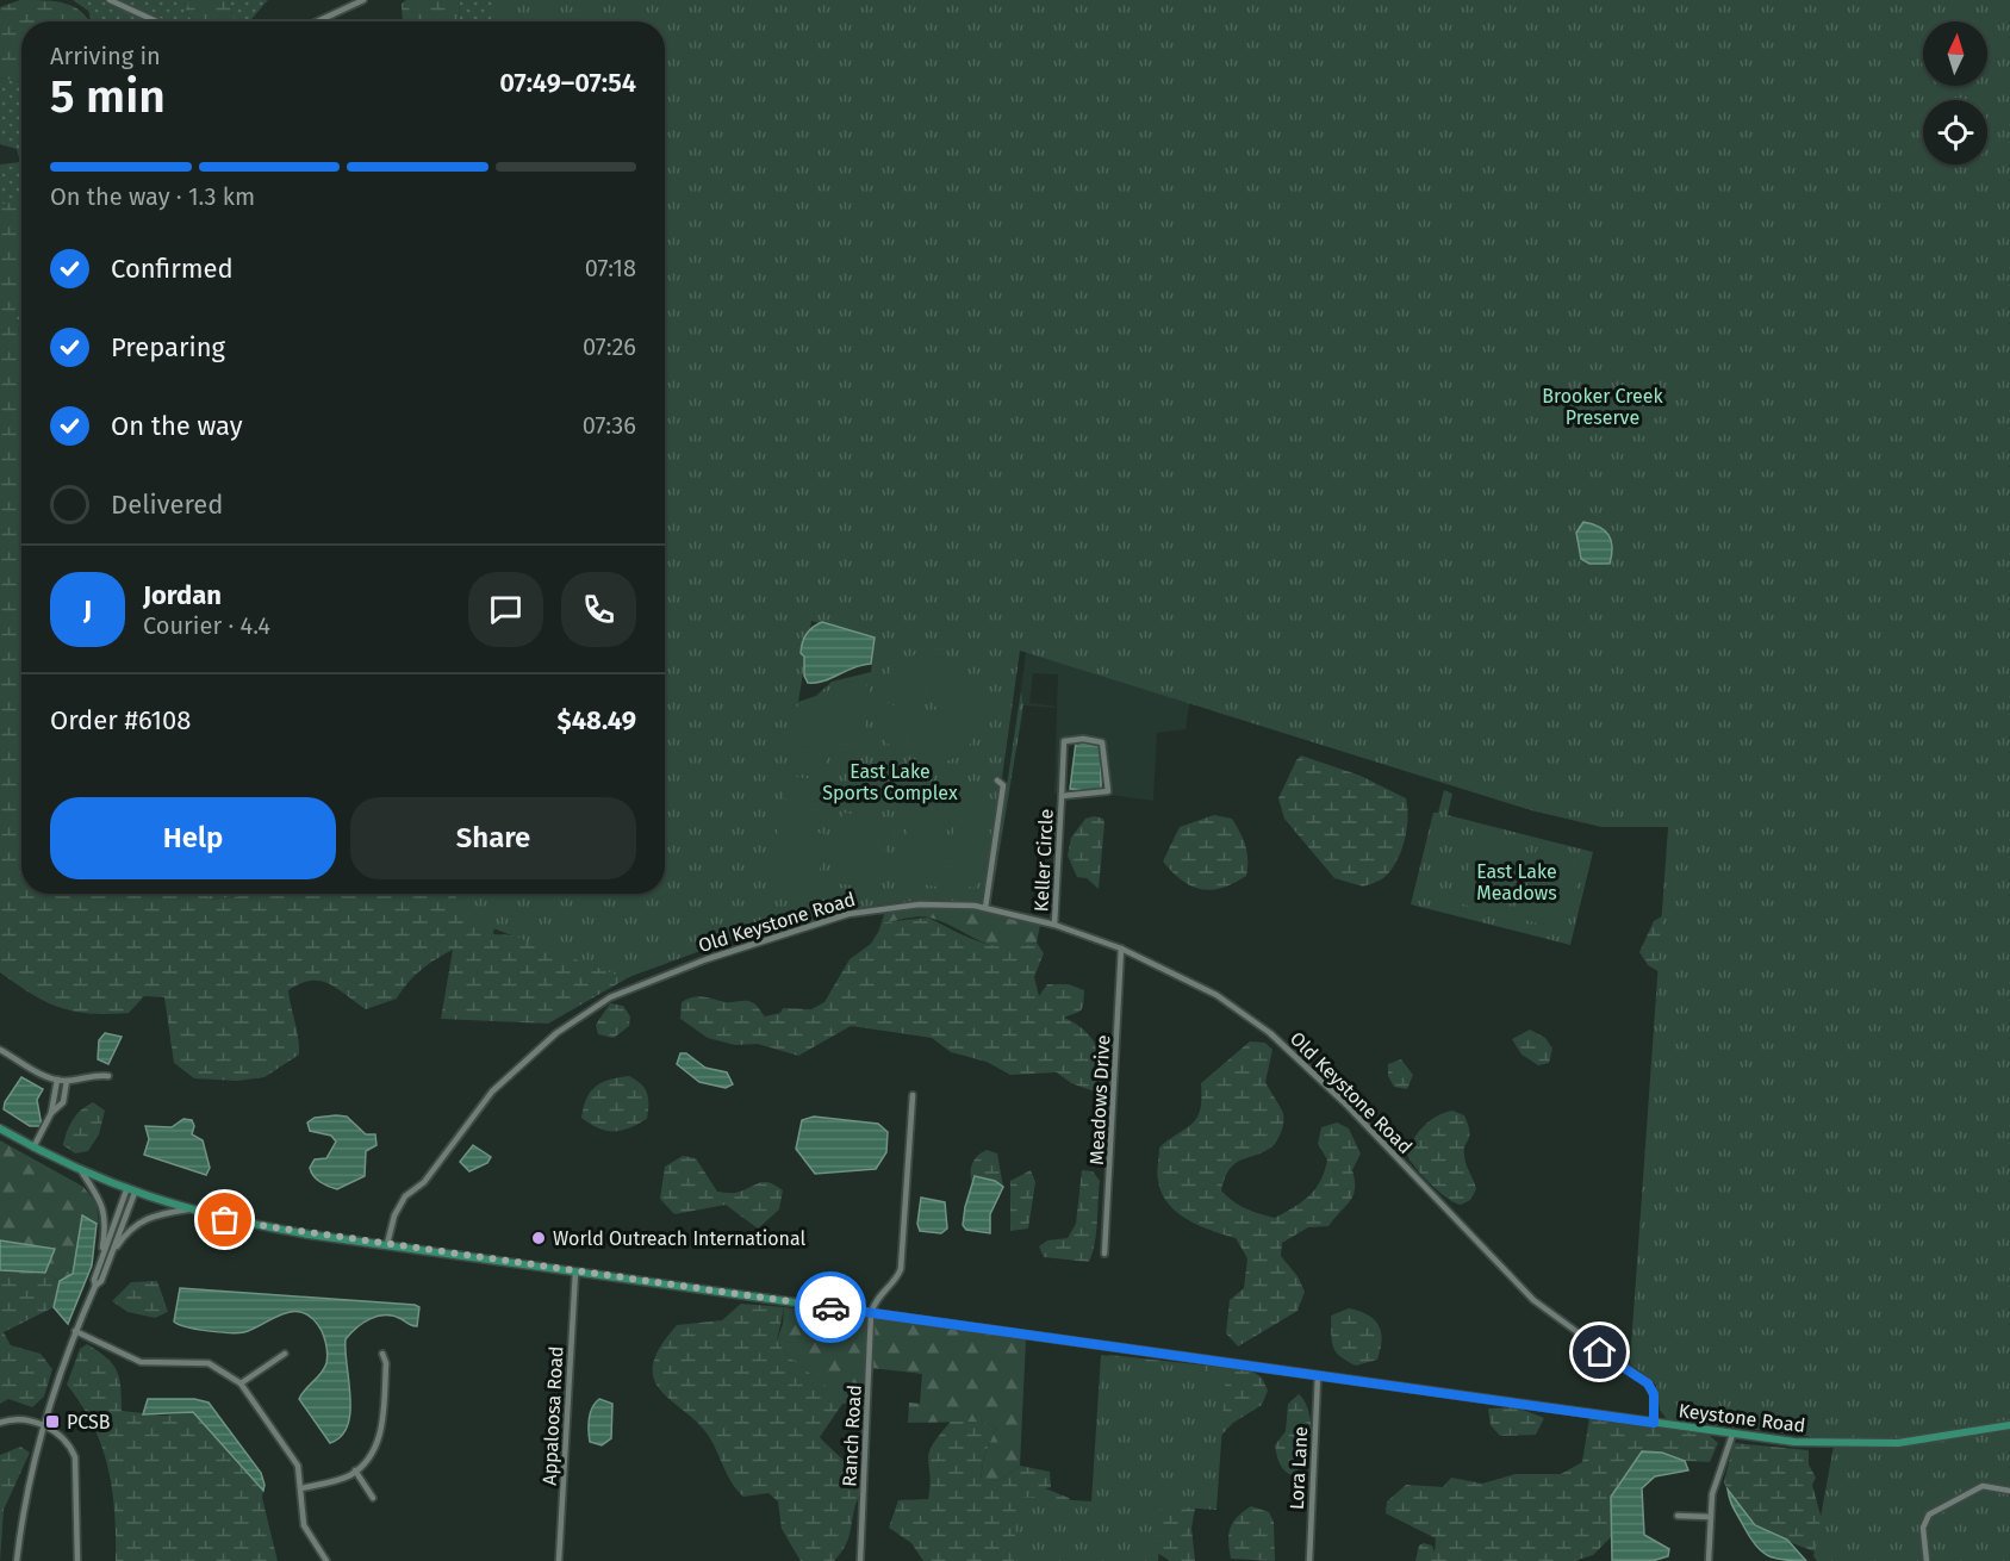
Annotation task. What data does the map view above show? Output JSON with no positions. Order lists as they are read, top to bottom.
{
  "streets": {
    "main road": ["Keystone Road"],
    "street": [
      "Keller Circle",
      "Old Keystone Road",
      "Meadows Drive",
      "Appaloosa Road",
      "Ranch Road",
      "Lora Lane"
    ]
  },
  "crossings": [
    ["Keller Circle", "Old Keystone Road"],
    ["Old Keystone Road", "Meadows Drive"],
    ["Old Keystone Road", "Keystone Road"],
    ["Appaloosa Road", "Keystone Road"],
    ["Keystone Road", "Ranch Road"],
    ["Keystone Road", "Lora Lane"]
  ],
  "parks": ["Brooker Creek Preserve", "East Lake Sports Complex", "East Lake Meadows"],
  "places": {
    "other": ["World Outreach International"],
    "transit": ["PCSB"]
  },
  "north": "top",
  "page": {
    "heading": ["5 min", "Arriving in", "07:49–07:54"],
    "panel": [
      "Jordan",
      "Courier · 4.4",
      "Order #6108",
      "$48.49"
    ],
    "bar": "On the way · 1.3 km",
    "list": [
      ["Confirmed", "07:18"],
      ["Preparing", "07:26"],
      ["On the way", "07:36"],
      "Delivered"
    ],
    "round": "J",
    "buttons": ["Help", "Share"]
  }
}
